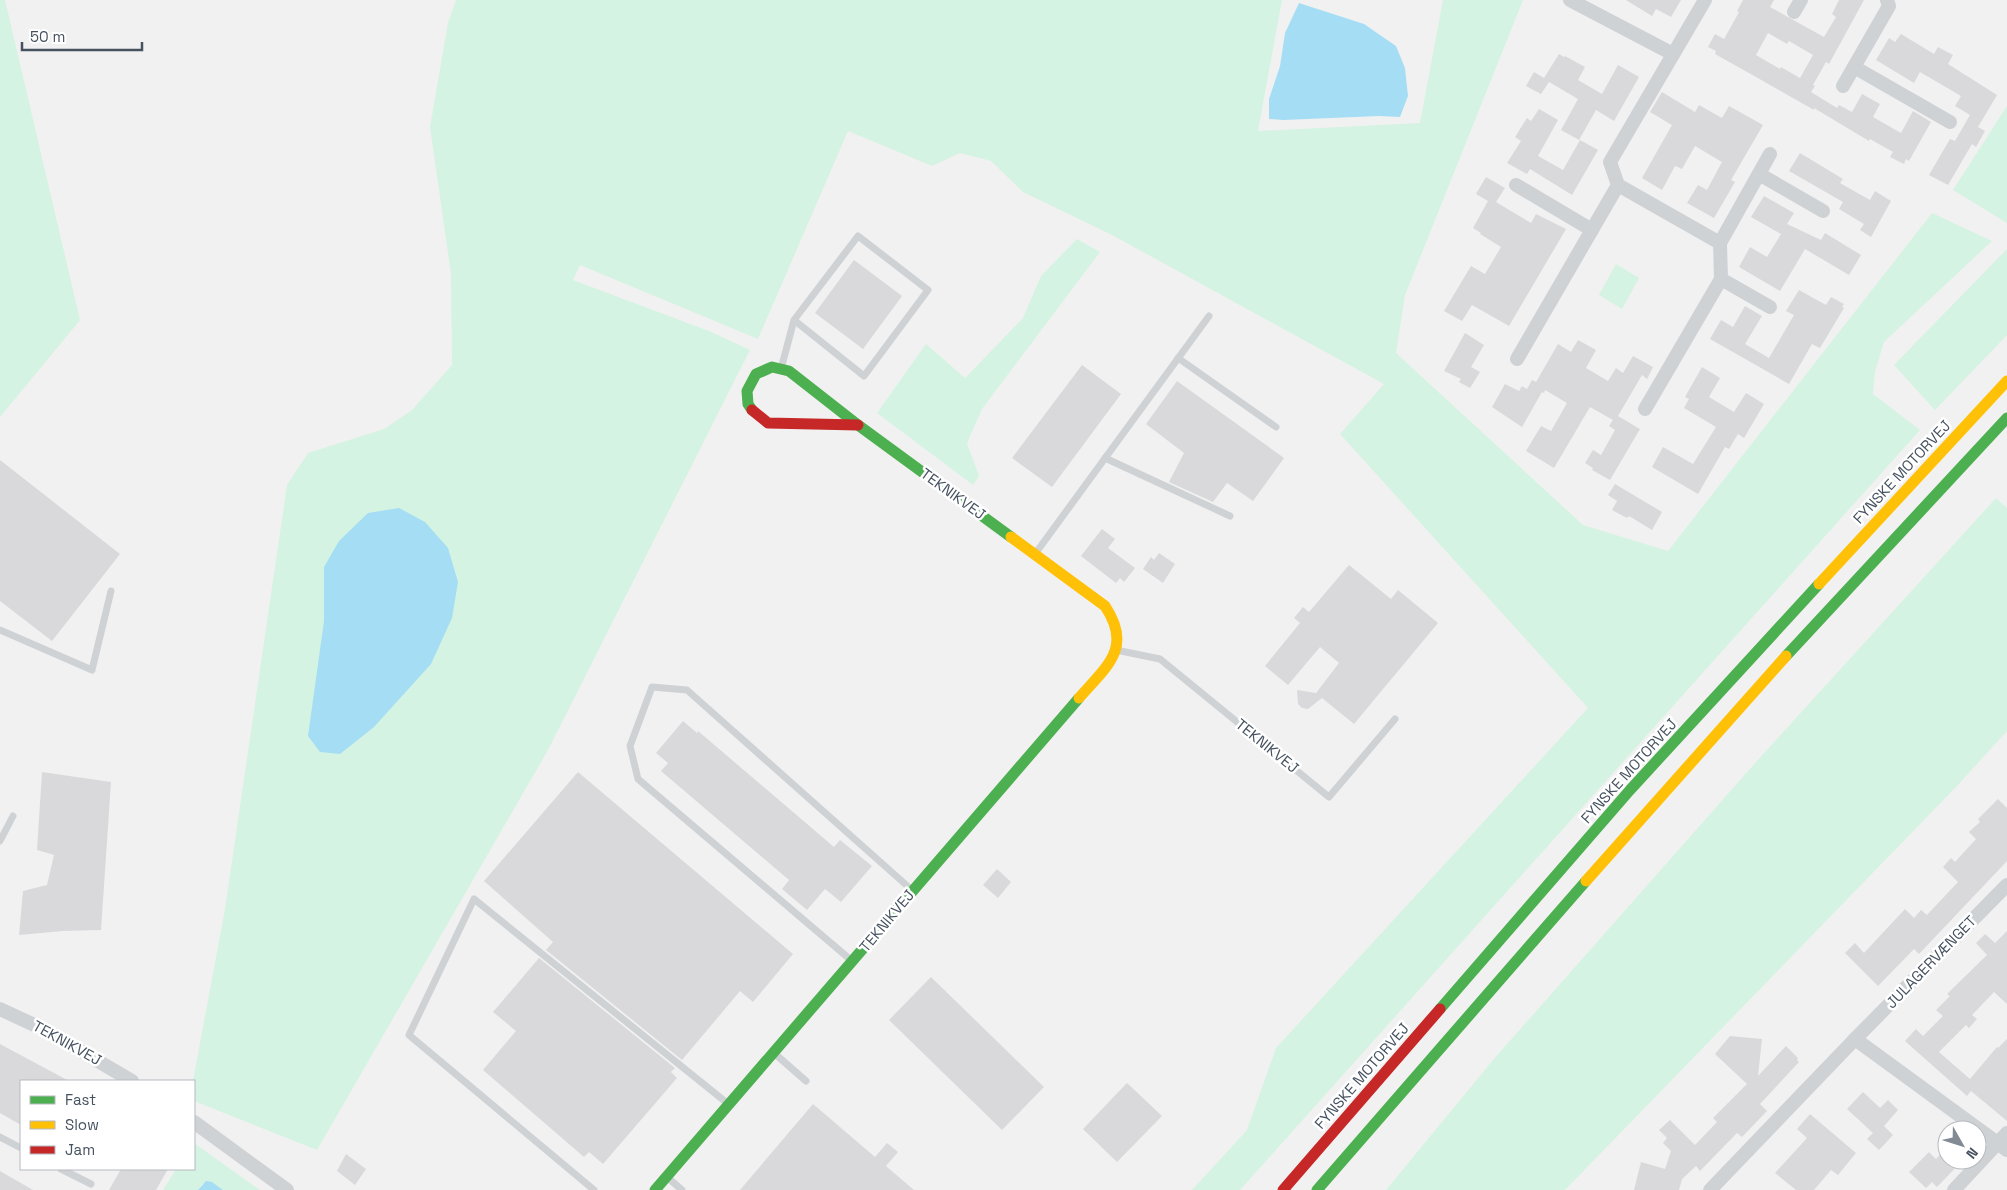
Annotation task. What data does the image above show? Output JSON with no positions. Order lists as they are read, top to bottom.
{
  "streets": {
    "main road": ["FYNSKE MOTORVEJ", "TEKNIKVEJ"],
    "street": ["JULAGERVÆNGET"]
  },
  "legend": ["Fast", "Slow", "Jam"],
  "scale_bar": "50 m",
  "north": "bottom right"
}
